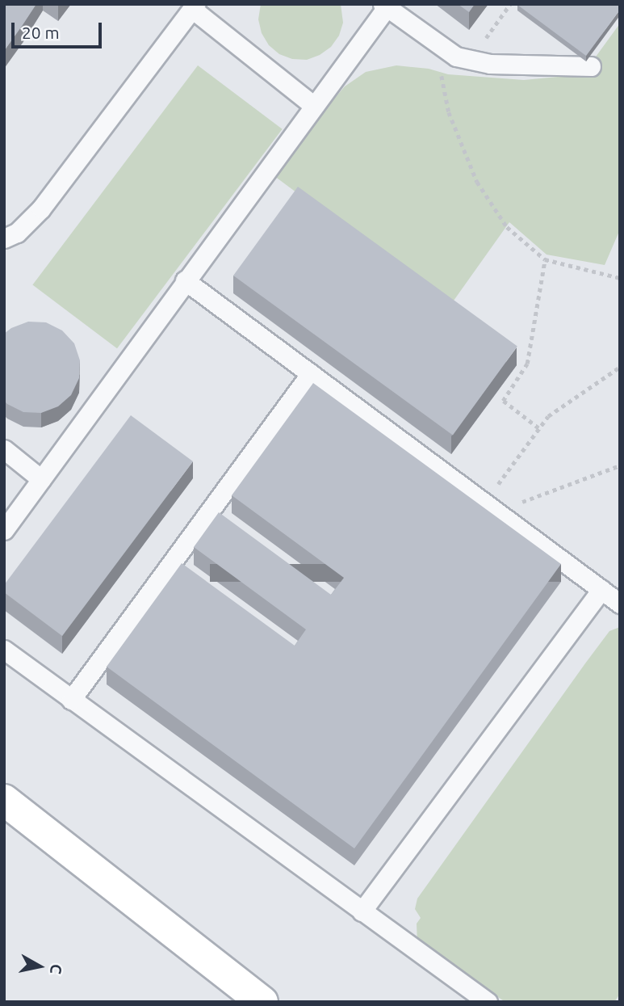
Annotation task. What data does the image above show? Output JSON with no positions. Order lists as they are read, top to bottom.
{
  "scale_bar": "20 m",
  "north": "right"
}
